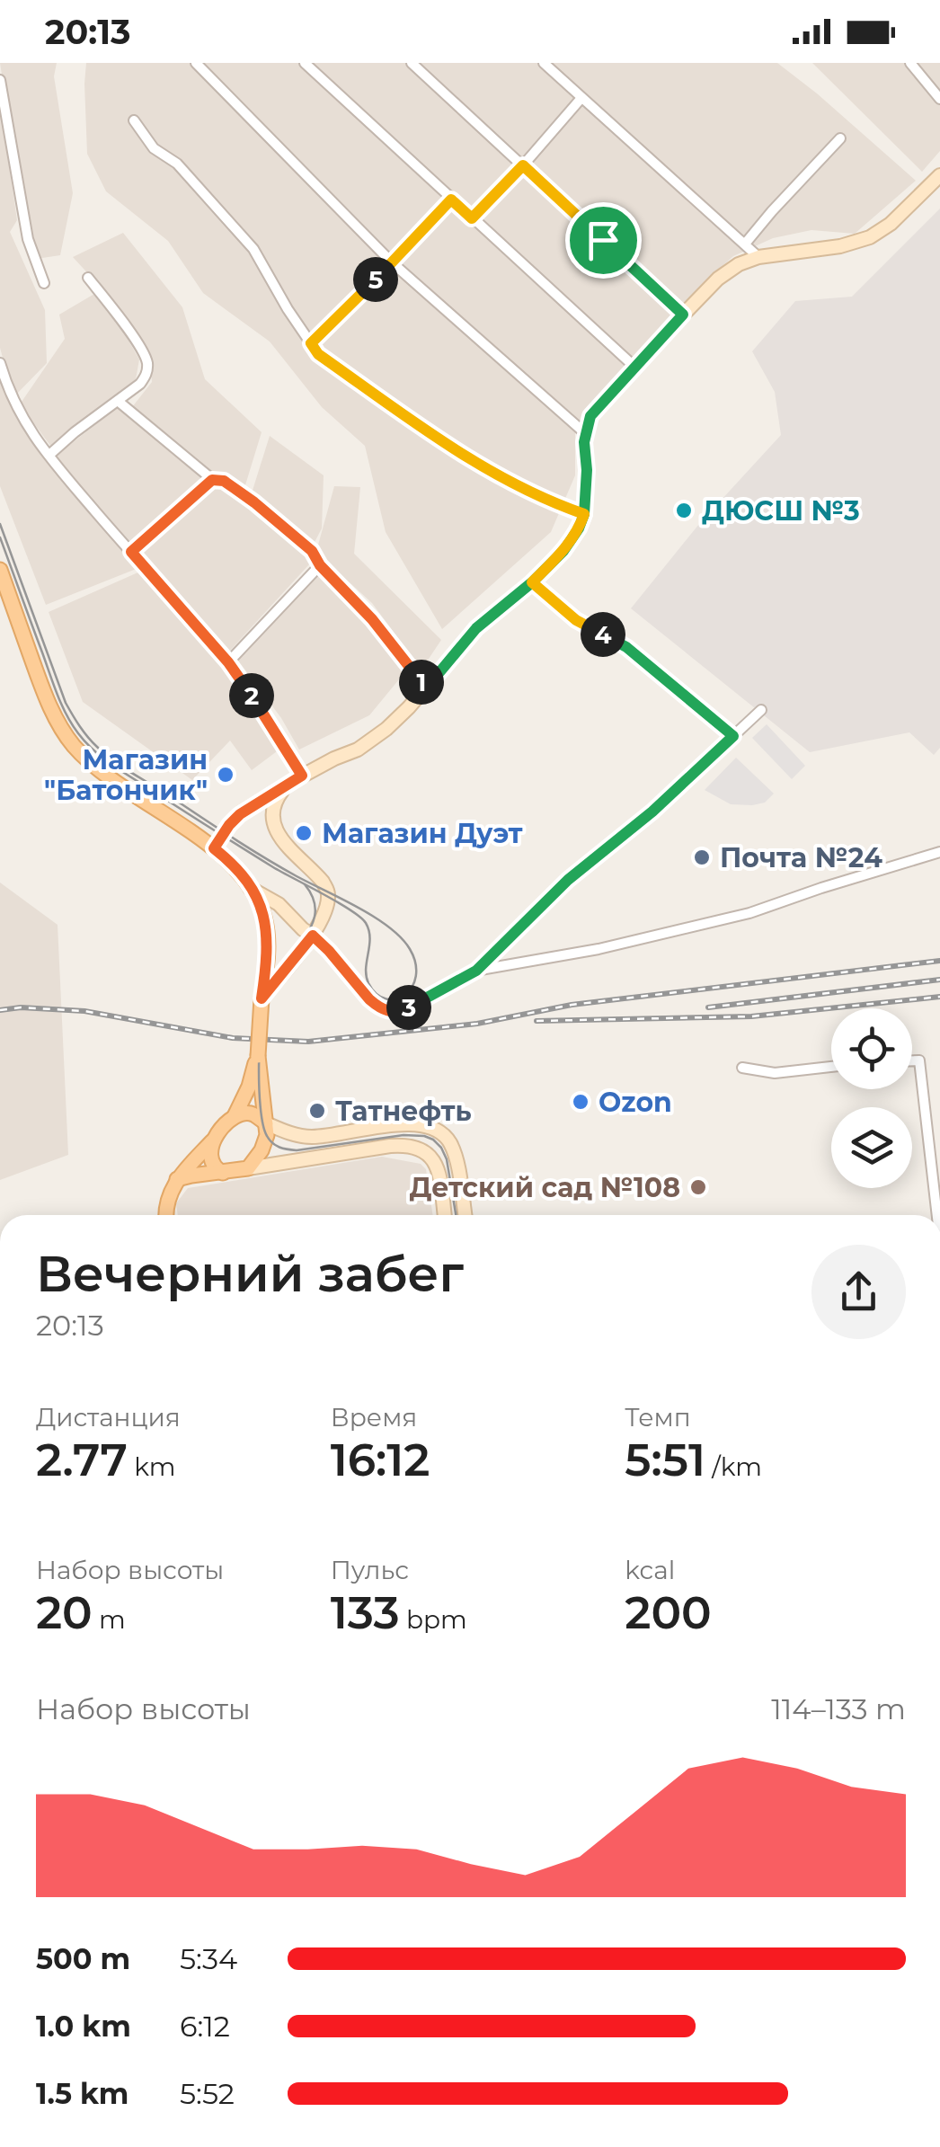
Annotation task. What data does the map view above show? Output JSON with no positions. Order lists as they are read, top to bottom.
{
  "places": [
    "ДЮСШ №3",
    "Магазин \"Батончик\"",
    "Магазин Дуэт",
    "Почта №24",
    "Ozon",
    "Татнефть",
    "Детский сад №108"
  ],
  "page": {
    "status": "20:13",
    "pins": [
      "5",
      "4",
      "1",
      "2",
      "3"
    ],
    "heading": ["Вечерний забег", "20:13"],
    "stats": [
      ["Дистанция", "2.77 km"],
      ["Время", "16:12"],
      ["Темп", "5:51 /km"],
      ["Набор высоты", "20 m"],
      ["Пульс", "133 bpm"],
      ["kcal", "200"]
    ],
    "chart": ["Набор высоты", "114–133 m"],
    "list": [
      {
        "name": "500 m",
        "note": "5:34"
      },
      {
        "name": "1.0 km",
        "note": "6:12"
      },
      {
        "name": "1.5 km",
        "note": "5:52"
      }
    ]
  }
}
